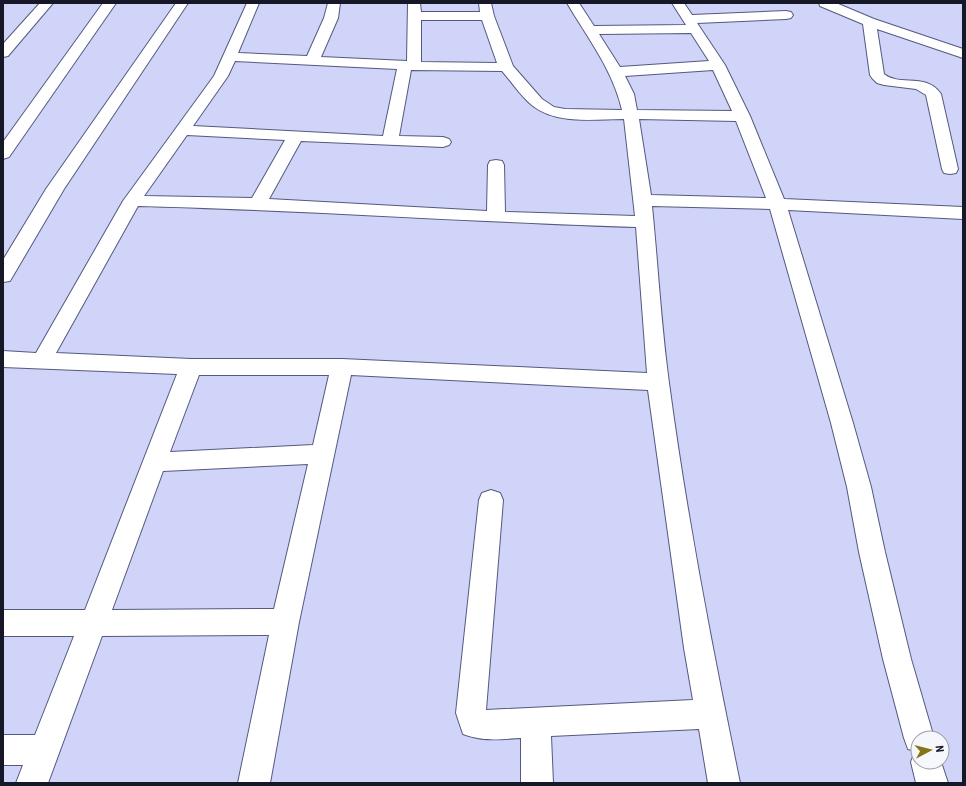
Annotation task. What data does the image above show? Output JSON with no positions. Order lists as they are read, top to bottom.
{
  "north": "right"
}
